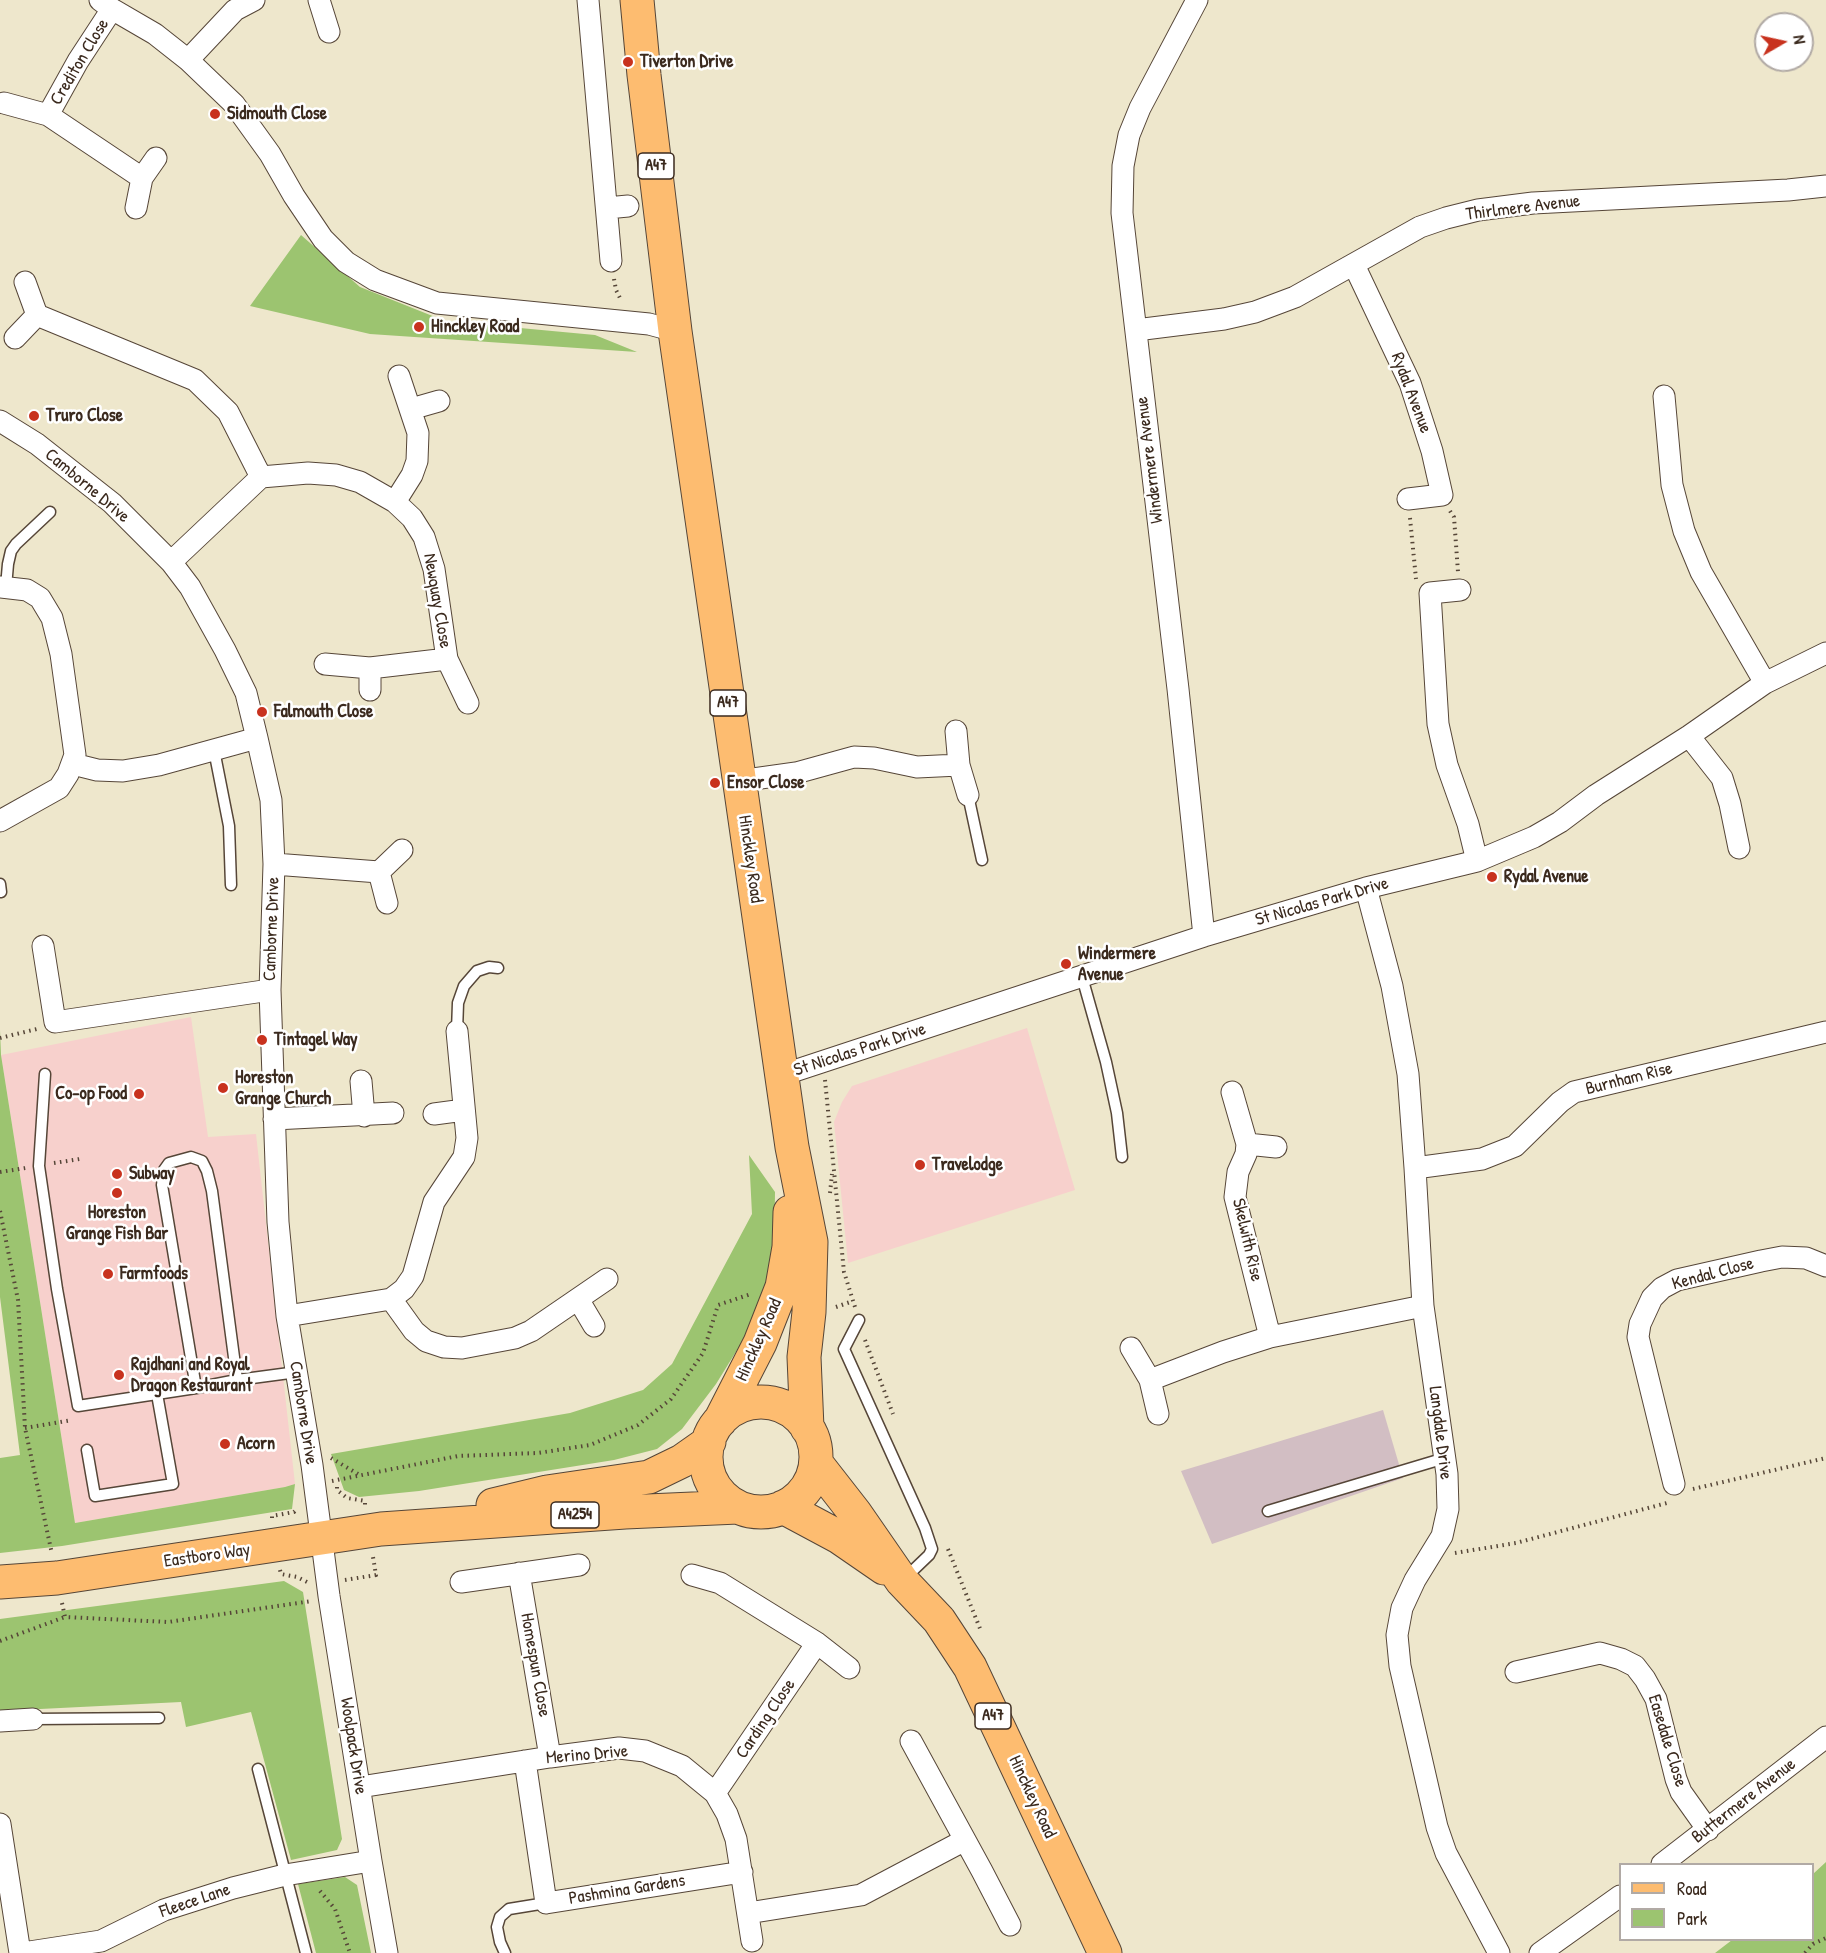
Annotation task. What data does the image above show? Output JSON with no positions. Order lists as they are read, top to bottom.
{
  "streets": {
    "main road": [
      "A47",
      "Hinckley Road",
      "A4254",
      "Eastboro Way"
    ],
    "street": [
      "Crediton Close",
      "Thirlmere Avenue",
      "Rydal Avenue",
      "Windermere Avenue",
      "Camborne Drive",
      "Newquay Close",
      "St Nicolas Park Drive",
      "Burnham Rise",
      "Skelwith Rise",
      "Kendal Close",
      "Langdale Drive",
      "Homespun Close",
      "Carding Close",
      "Easedale Close",
      "Woolpack Drive",
      "Merino Drive",
      "Buttermere Avenue",
      "Pashmina Gardens",
      "Fleece Lane"
    ]
  },
  "crossings": [
    ["A47", "Hinckley Road"],
    ["A47", "A4254"],
    ["Thirlmere Avenue", "Rydal Avenue"],
    ["Thirlmere Avenue", "Windermere Avenue"],
    ["Windermere Avenue", "St Nicolas Park Drive"],
    ["Camborne Drive", "Eastboro Way"],
    ["Camborne Drive", "Woolpack Drive"],
    ["Hinckley Road", "St Nicolas Park Drive"],
    ["Hinckley Road", "A4254"],
    ["St Nicolas Park Drive", "Langdale Drive"],
    ["Burnham Rise", "Langdale Drive"],
    ["A4254", "Eastboro Way"],
    ["Eastboro Way", "Woolpack Drive"],
    ["Homespun Close", "Merino Drive"],
    ["Carding Close", "Merino Drive"],
    ["Easedale Close", "Buttermere Avenue"],
    ["Woolpack Drive", "Merino Drive"],
    ["Woolpack Drive", "Fleece Lane"],
    ["Merino Drive", "Pashmina Gardens"]
  ],
  "places": [
    "Tiverton Drive",
    "Sidmouth Close",
    "Hinckley Road",
    "Truro Close",
    "Falmouth Close",
    "Ensor Close",
    "Rydal Avenue",
    "Windermere Avenue",
    "Tintagel Way",
    "Horeston Grange Church",
    "Co-op Food",
    "Travelodge",
    "Subway",
    "Horeston Grange Fish Bar",
    "Farmfoods",
    "Rajdhani and Royal Dragon Restaurant",
    "Acorn"
  ],
  "legend": ["Road", "Park"],
  "north": "right"
}
